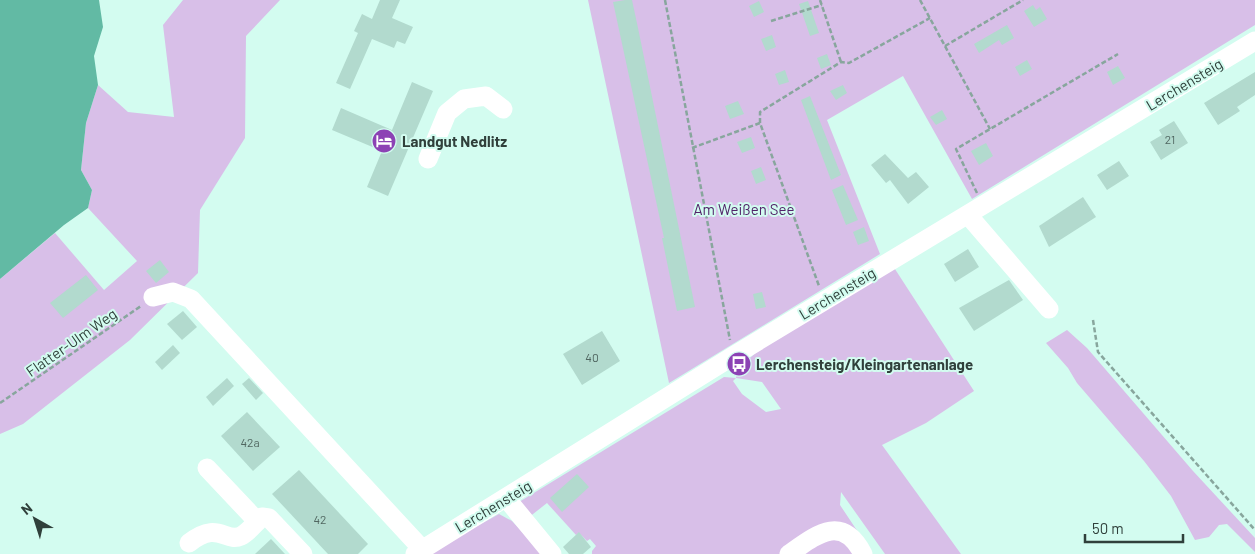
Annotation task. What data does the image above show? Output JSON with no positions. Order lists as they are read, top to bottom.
{
  "streets": {
    "street": ["Lerchensteig"],
    "path": ["Flatter-Ulm Weg"]
  },
  "crossings": [
    ["Lerchensteig", "Flatter-Ulm Weg"]
  ],
  "parks": ["Am Weißen See"],
  "places": {
    "hotel": ["Landgut Nedlitz"],
    "bus stop": ["Lerchensteig/Kleingartenanlage"]
  },
  "house_numbers": [
    "21",
    "40",
    "42a",
    "42"
  ],
  "scale_bar": "50 m",
  "north": "top left"
}
